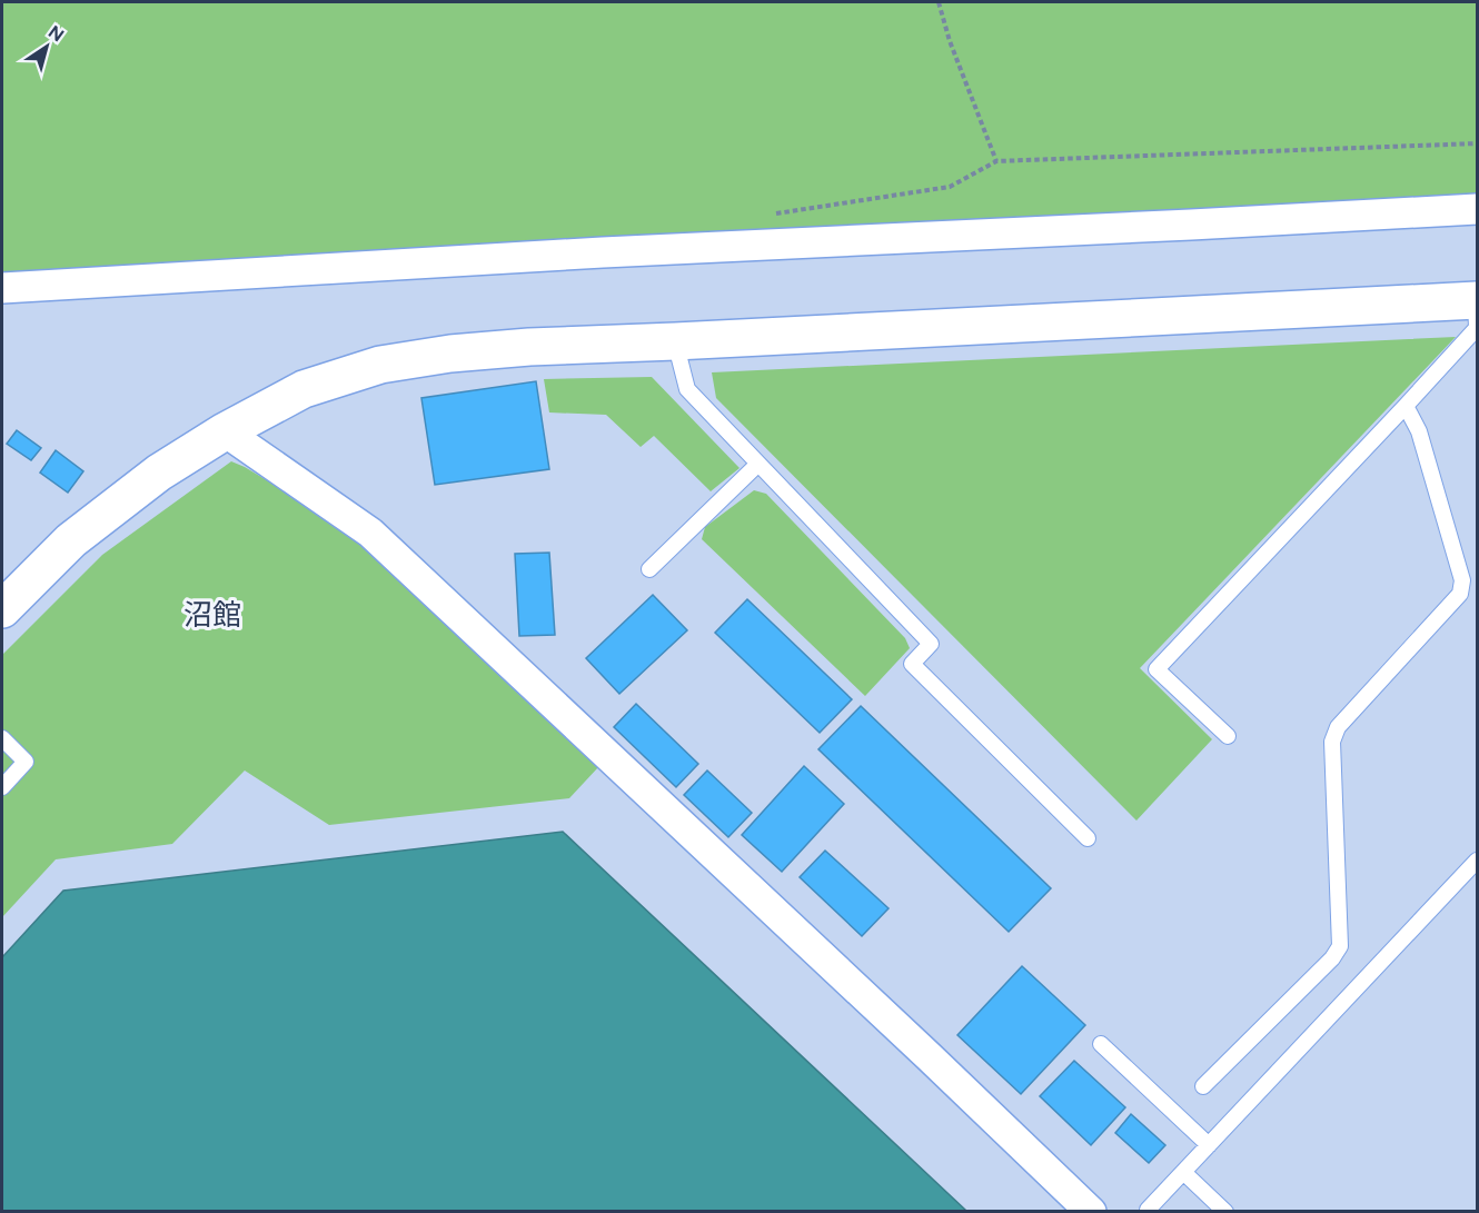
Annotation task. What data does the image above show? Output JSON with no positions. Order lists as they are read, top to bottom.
{
  "districts": ["沼館"],
  "north": "top right"
}
